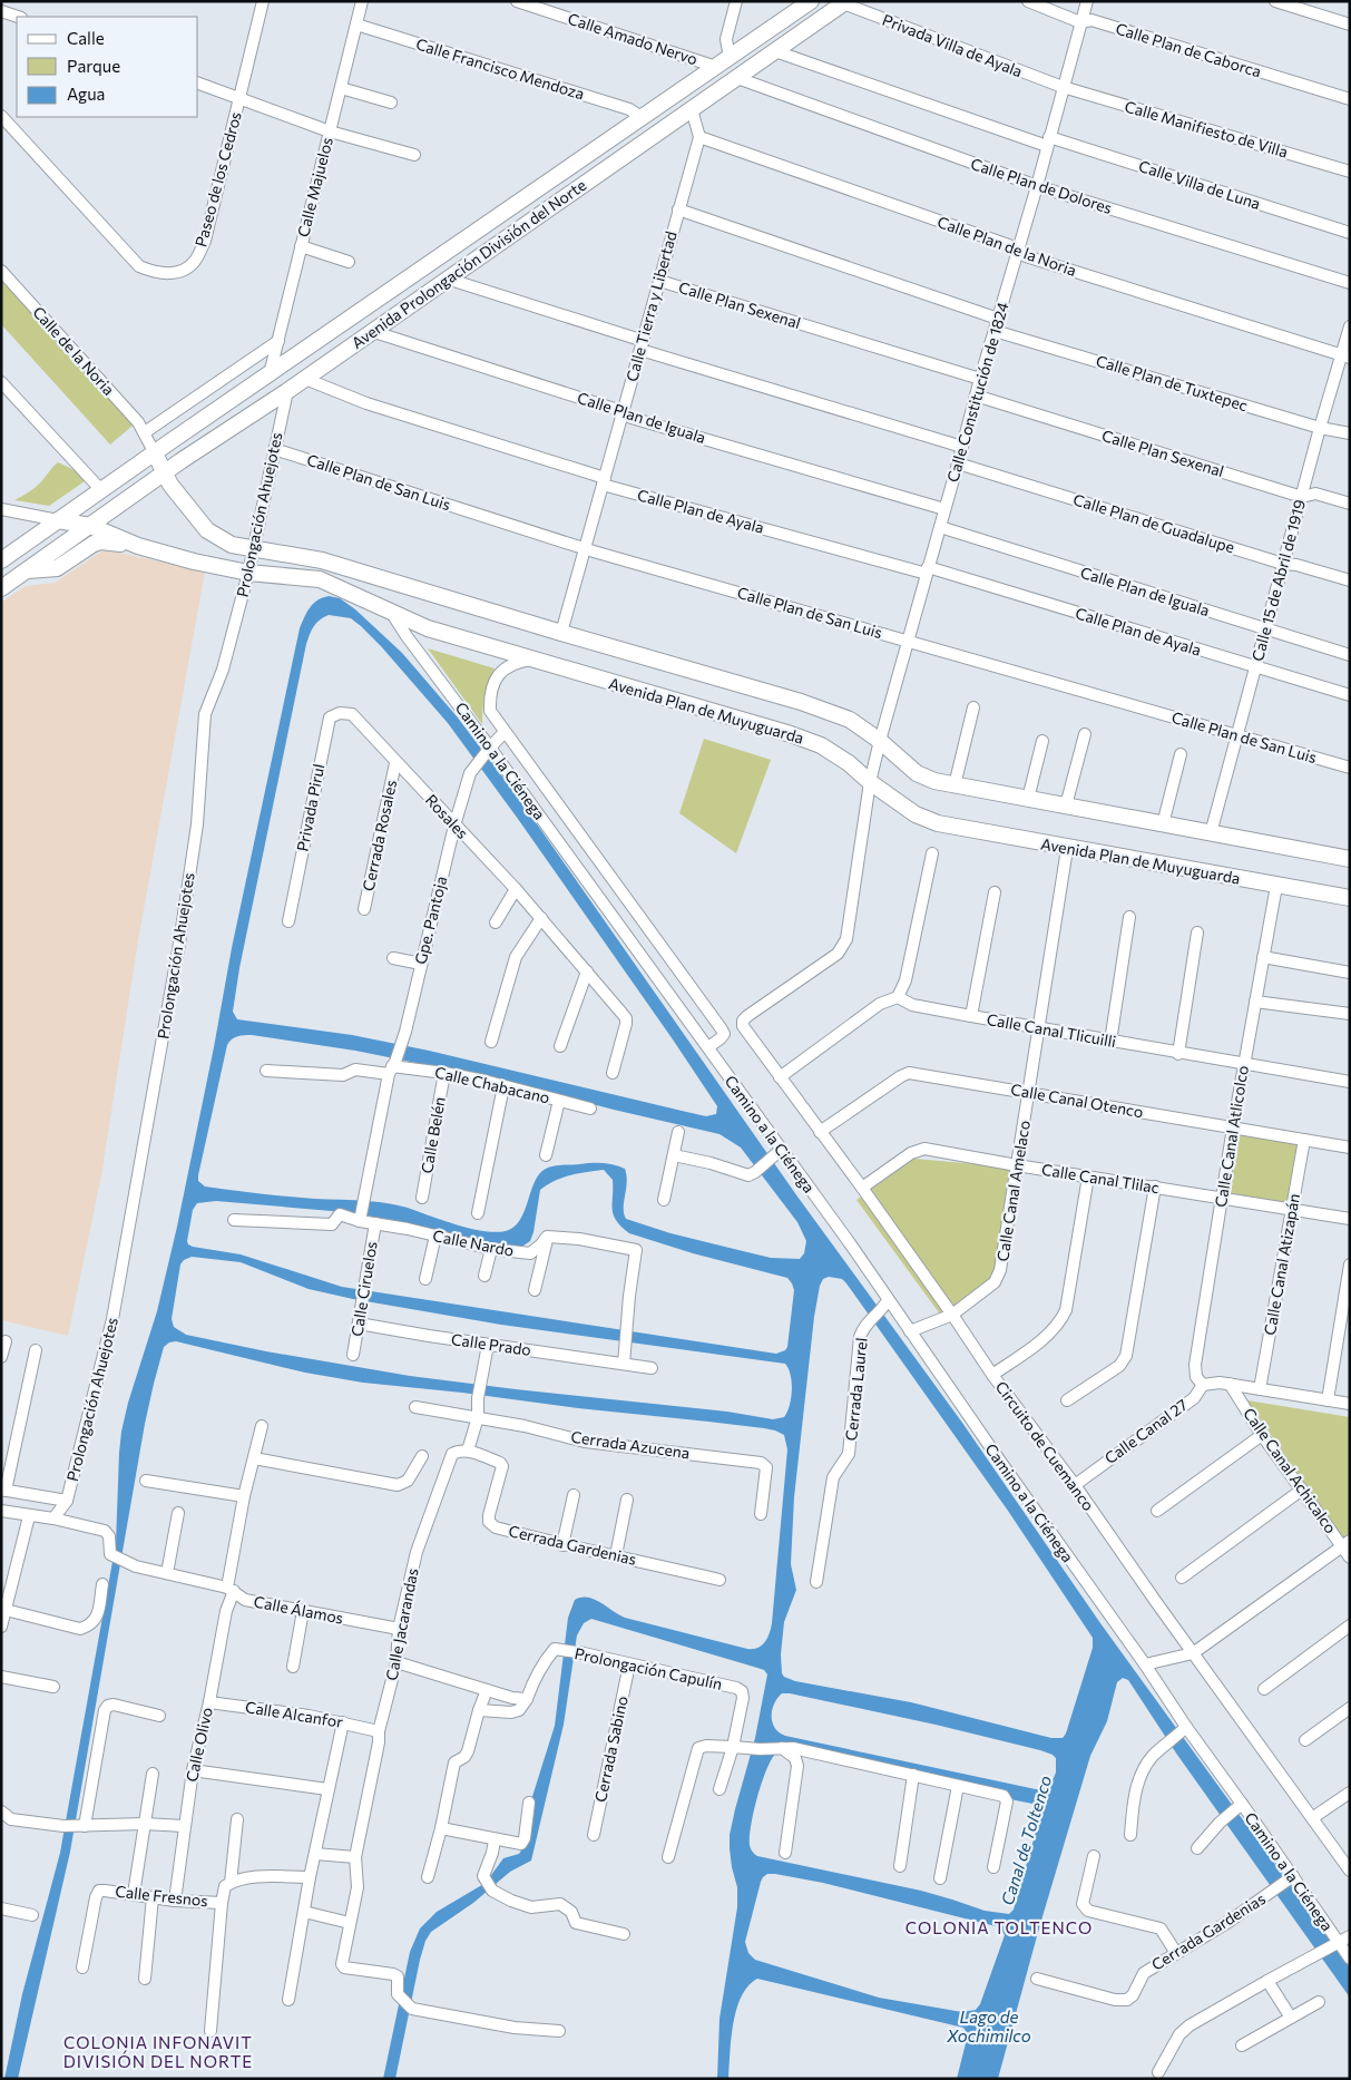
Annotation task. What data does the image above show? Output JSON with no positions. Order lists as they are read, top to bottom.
{
  "streets": {
    "main road": ["Avenida Prolongación División del Norte", "Avenida Plan de Muyuguarda"],
    "street": [
      "Calle Amado Nervo",
      "Privada Villa de Ayala",
      "Calle Plan de Caborca",
      "Calle Francisco Mendoza",
      "Calle Manifiesto de Villa",
      "Paseo de los Cedros",
      "Calle Villa de Luna",
      "Calle Plan de Dolores",
      "Calle Majuelos",
      "Calle Plan de la Noria",
      "Calle Plan Sexenal",
      "Calle Tierra y Libertad",
      "Calle de la Noria",
      "Calle Plan de Tuxtepec",
      "Calle Constitución de 1824",
      "Calle Plan de Iguala",
      "Calle Plan de San Luis",
      "Calle Plan de Ayala",
      "Prolongación Ahuejotes",
      "Calle Plan de Guadalupe",
      "Calle 15 de Abril de 1919",
      "Camino a la Ciénega",
      "Privada Pirul",
      "Rosales",
      "Cerrada Rosales",
      "Gpe. Pantoja",
      "Calle Canal Tlicuilli",
      "Calle Chabacano",
      "Calle Canal Otenco",
      "Calle Belén",
      "Calle Canal Atlicolco",
      "Calle Canal Tlilac",
      "Calle Canal Amelaco",
      "Calle Nardo",
      "Calle Canal Atizapán",
      "Calle Ciruelos",
      "Calle Prado",
      "Cerrada Laurel",
      "Calle Canal 27",
      "Cerrada Azucena",
      "Circuito de Cuemanco",
      "Calle Canal Achicalco",
      "Cerrada Gardenias",
      "Calle Álamos",
      "Calle Jacarandas",
      "Prolongación Capulín",
      "Calle Alcanfor",
      "Calle Olivo",
      "Cerrada Sabino",
      "Calle Fresnos"
    ]
  },
  "crossings": [
    ["Calle Amado Nervo", "Avenida Prolongación División del Norte"],
    ["Privada Villa de Ayala", "Calle Manifiesto de Villa"],
    ["Privada Villa de Ayala", "Avenida Prolongación División del Norte"],
    ["Privada Villa de Ayala", "Calle Constitución de 1824"],
    ["Calle Plan de Caborca", "Calle Constitución de 1824"],
    ["Calle Francisco Mendoza", "Calle Majuelos"],
    ["Calle Francisco Mendoza", "Avenida Prolongación División del Norte"],
    ["Calle Manifiesto de Villa", "Calle Constitución de 1824"],
    ["Calle Villa de Luna", "Avenida Prolongación División del Norte"],
    ["Calle Villa de Luna", "Calle Constitución de 1824"],
    ["Calle Plan de Dolores", "Avenida Prolongación División del Norte"],
    ["Calle Plan de Dolores", "Calle Constitución de 1824"],
    ["Calle Majuelos", "Avenida Prolongación División del Norte"],
    ["Calle Plan de la Noria", "Calle Tierra y Libertad"],
    ["Calle Plan de la Noria", "Calle Constitución de 1824"],
    ["Calle Plan de la Noria", "Calle 15 de Abril de 1919"],
    ["Avenida Prolongación División del Norte", "Calle de la Noria"],
    ["Avenida Prolongación División del Norte", "Calle Plan de Iguala"],
    ["Avenida Prolongación División del Norte", "Calle Plan de Ayala"],
    ["Avenida Prolongación División del Norte", "Prolongación Ahuejotes"],
    ["Avenida Prolongación División del Norte", "Avenida Plan de Muyuguarda"],
    ["Calle Plan Sexenal", "Calle Tierra y Libertad"],
    ["Calle Plan Sexenal", "Calle Constitución de 1824"],
    ["Calle Plan Sexenal", "Calle 15 de Abril de 1919"],
    ["Calle Tierra y Libertad", "Calle Plan de Iguala"],
    ["Calle Tierra y Libertad", "Calle Plan de San Luis"],
    ["Calle Tierra y Libertad", "Calle Plan de Ayala"],
    ["Calle Plan de Tuxtepec", "Calle Constitución de 1824"],
    ["Calle Plan de Tuxtepec", "Calle 15 de Abril de 1919"],
    ["Calle Constitución de 1824", "Calle Plan de Iguala"],
    ["Calle Constitución de 1824", "Calle Plan de San Luis"],
    ["Calle Constitución de 1824", "Calle Plan de Ayala"],
    ["Calle Constitución de 1824", "Calle Plan de Guadalupe"],
    ["Calle Constitución de 1824", "Avenida Plan de Muyuguarda"],
    ["Calle Constitución de 1824", "Circuito de Cuemanco"],
    ["Calle Plan de Iguala", "Calle 15 de Abril de 1919"],
    ["Calle Plan de San Luis", "Prolongación Ahuejotes"],
    ["Calle Plan de San Luis", "Calle 15 de Abril de 1919"],
    ["Calle Plan de Ayala", "Calle 15 de Abril de 1919"],
    ["Prolongación Ahuejotes", "Avenida Plan de Muyuguarda"],
    ["Prolongación Ahuejotes", "Calle Álamos"],
    ["Calle Plan de Guadalupe", "Calle 15 de Abril de 1919"],
    ["Avenida Plan de Muyuguarda", "Camino a la Ciénega"],
    ["Avenida Plan de Muyuguarda", "Calle Canal Atlicolco"],
    ["Avenida Plan de Muyuguarda", "Calle Canal Amelaco"],
    ["Camino a la Ciénega", "Gpe. Pantoja"],
    ["Camino a la Ciénega", "Calle Canal Amelaco"],
    ["Camino a la Ciénega", "Cerrada Laurel"],
    ["Camino a la Ciénega", "Cerrada Gardenias"],
    ["Privada Pirul", "Rosales"],
    ["Rosales", "Cerrada Rosales"],
    ["Rosales", "Gpe. Pantoja"],
    ["Gpe. Pantoja", "Calle Chabacano"],
    ["Gpe. Pantoja", "Calle Nardo"],
    ["Calle Canal Tlicuilli", "Calle Canal Atlicolco"],
    ["Calle Canal Tlicuilli", "Calle Canal Amelaco"],
    ["Calle Chabacano", "Calle Belén"],
    ["Calle Canal Otenco", "Calle Canal Atlicolco"],
    ["Calle Canal Otenco", "Calle Canal Amelaco"],
    ["Calle Canal Otenco", "Calle Canal Atizapán"],
    ["Calle Canal Otenco", "Circuito de Cuemanco"],
    ["Calle Canal Atlicolco", "Calle Canal Tlilac"],
    ["Calle Canal Atlicolco", "Calle Canal 27"],
    ["Calle Canal Tlilac", "Calle Canal Amelaco"],
    ["Calle Canal Tlilac", "Calle Canal Atizapán"],
    ["Calle Canal Tlilac", "Circuito de Cuemanco"],
    ["Calle Canal Amelaco", "Circuito de Cuemanco"],
    ["Calle Nardo", "Calle Ciruelos"],
    ["Calle Ciruelos", "Calle Prado"],
    ["Calle Canal 27", "Circuito de Cuemanco"],
    ["Cerrada Gardenias", "Calle Jacarandas"],
    ["Calle Álamos", "Calle Jacarandas"],
    ["Calle Álamos", "Calle Olivo"],
    ["Calle Jacarandas", "Calle Alcanfor"],
    ["Prolongación Capulín", "Cerrada Sabino"],
    ["Calle Alcanfor", "Calle Olivo"],
    ["Calle Olivo", "Calle Fresnos"]
  ],
  "districts": ["COLONIA TOLTENCO", "COLONIA INFONAVIT DIVISIÓN DEL NORTE"],
  "water": ["Canal de Toltenco", "Lago de Xochimilco"],
  "legend": ["Calle", "Parque", "Agua"]
}
